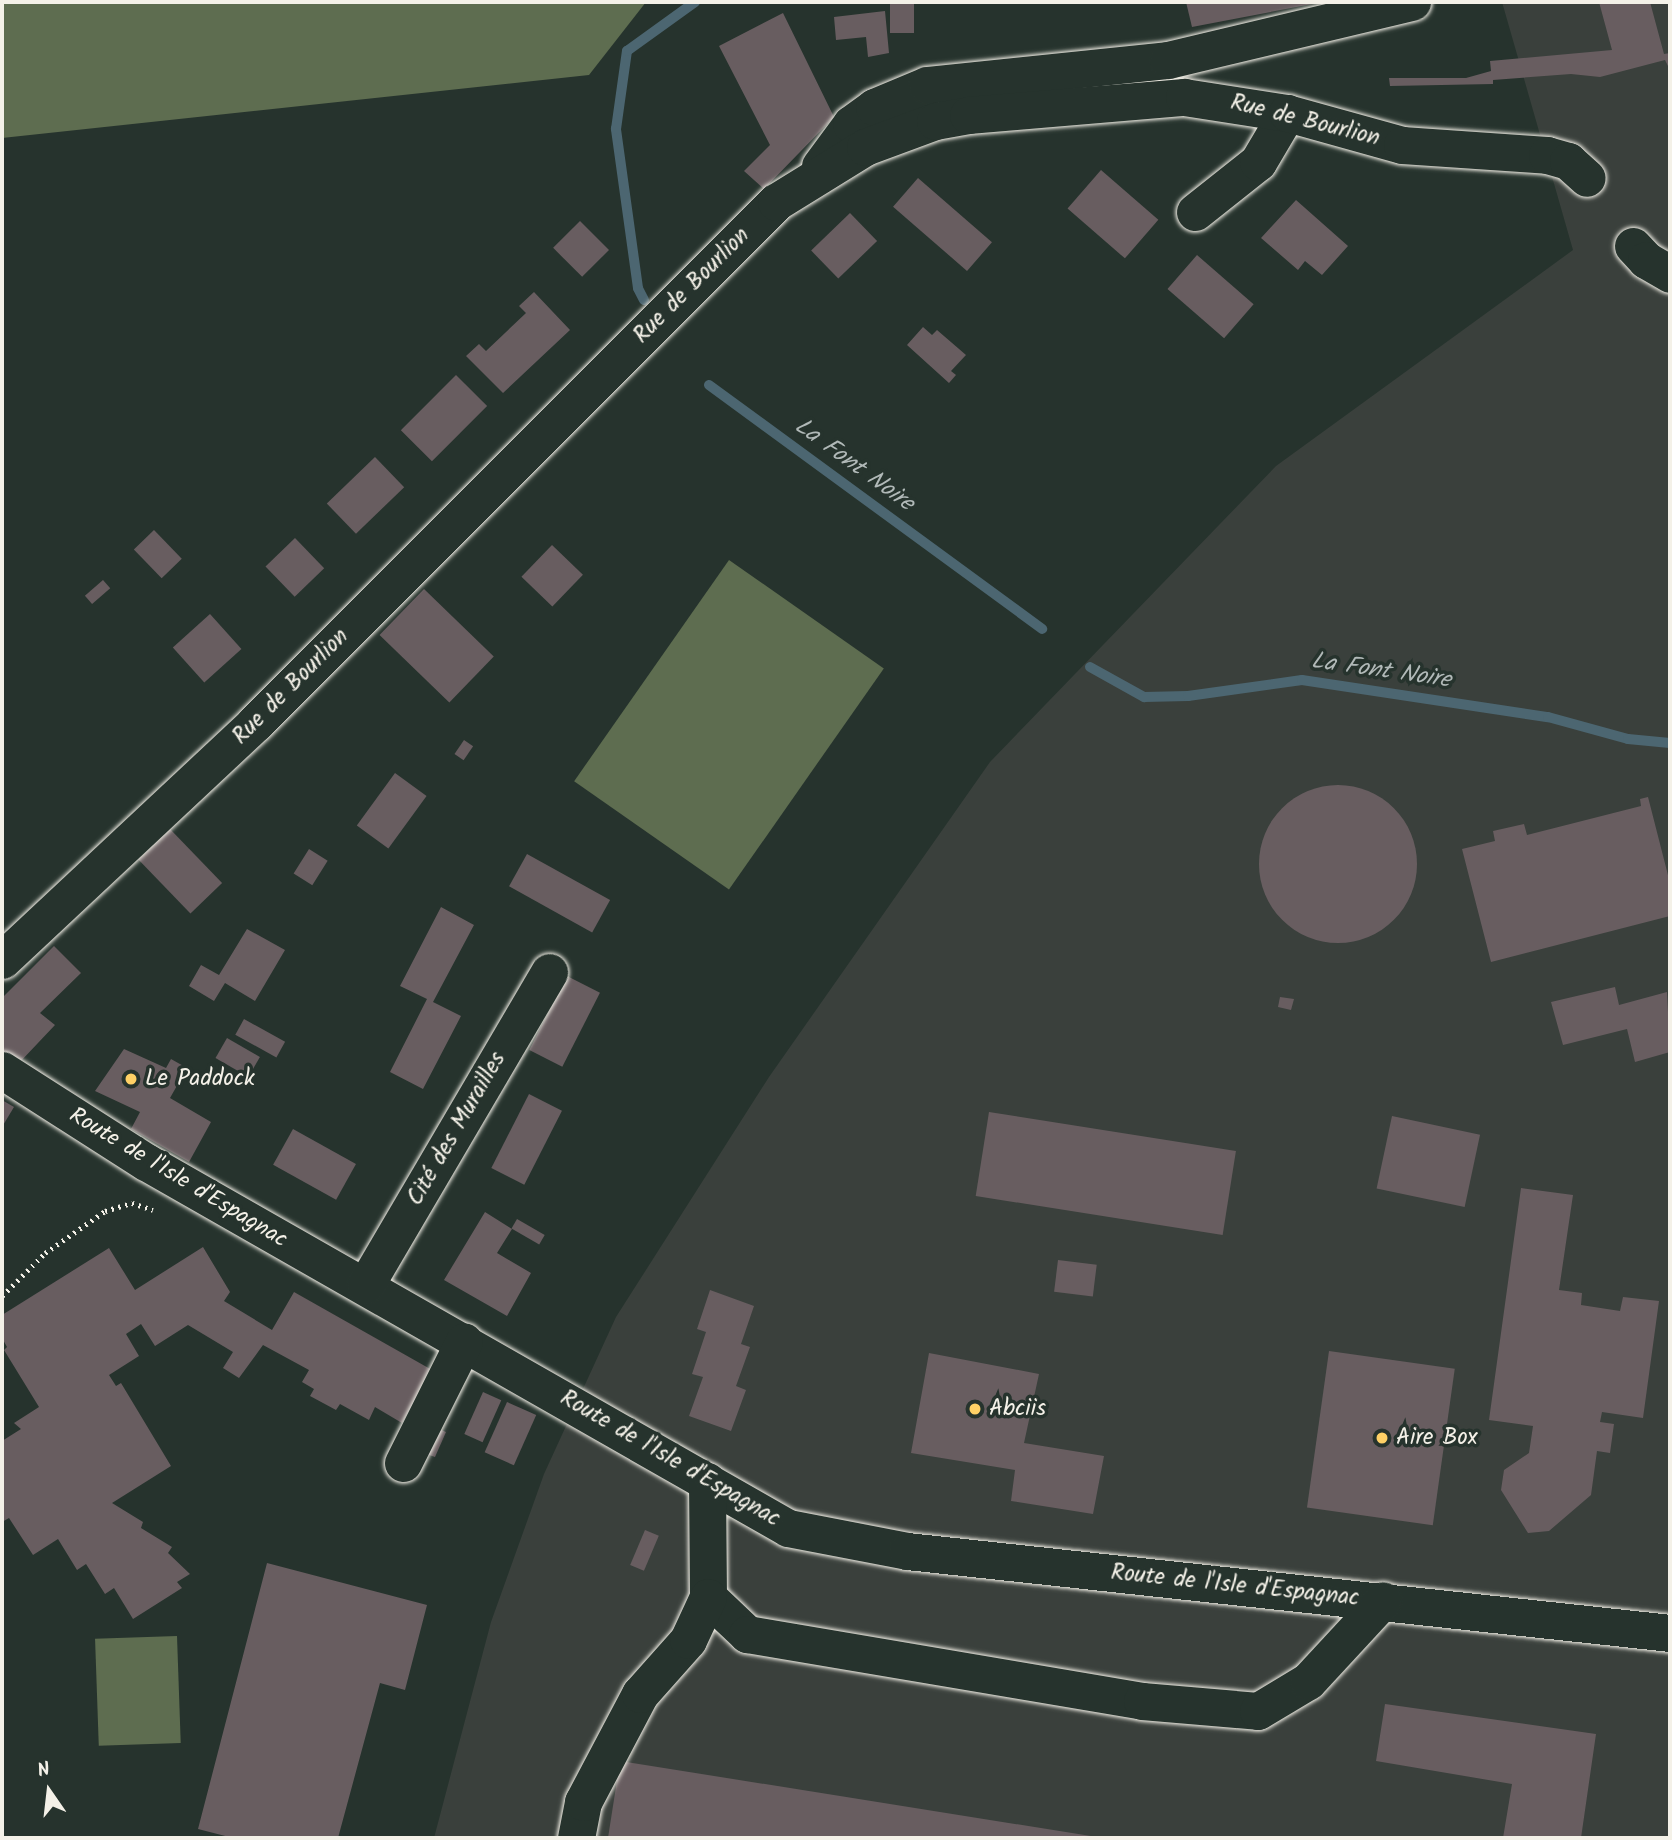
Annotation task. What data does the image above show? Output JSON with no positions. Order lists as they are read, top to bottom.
{
  "streets": {
    "street": ["Rue de Bourlion", "Cité des Murailles", "Route de l'Isle d'Espagnac"]
  },
  "crossings": [
    ["Cité des Murailles", "Route de l'Isle d'Espagnac"]
  ],
  "water": ["La Font Noire"],
  "places": ["Le Paddock", "Abciis", "Aire Box"],
  "north": "top"
}
